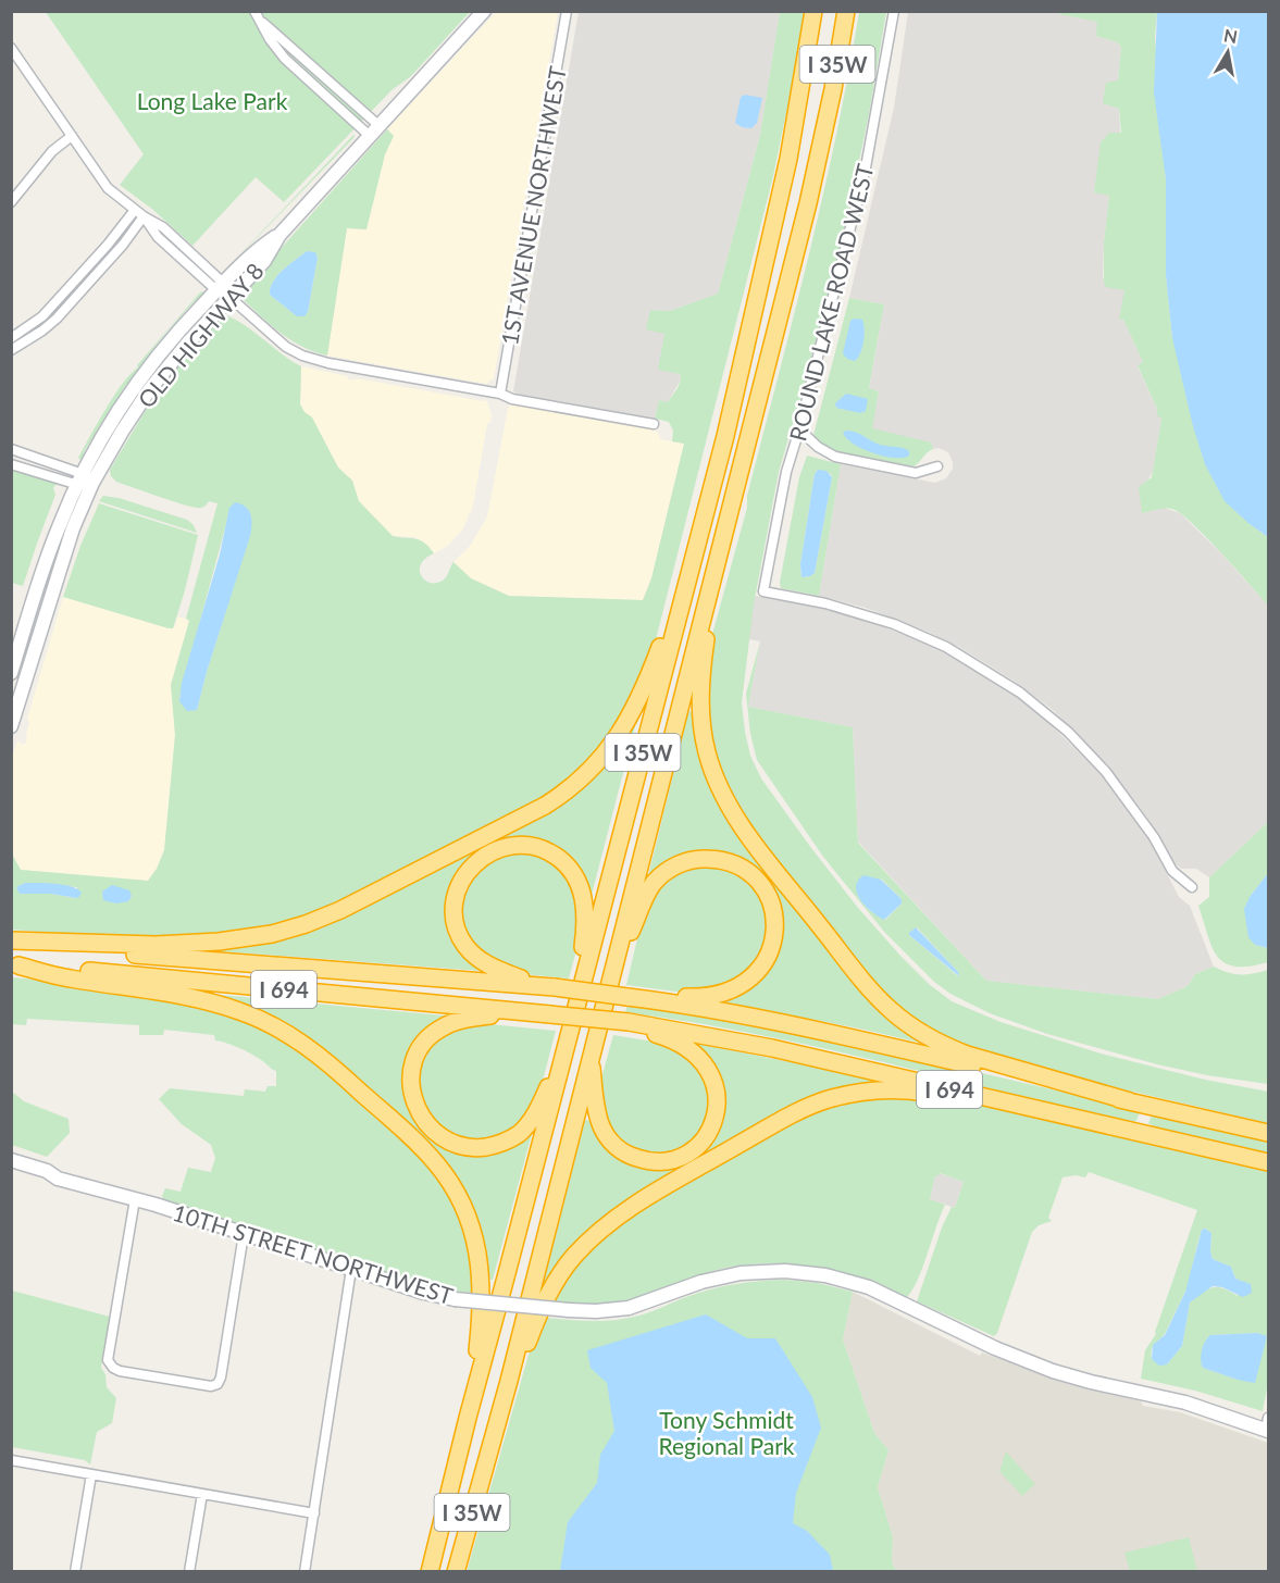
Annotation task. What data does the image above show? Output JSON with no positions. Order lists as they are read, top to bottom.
{
  "streets": {
    "highway": ["I 35W", "I 694"],
    "street": [
      "1ST AVENUE NORTHWEST",
      "ROUND LAKE ROAD WEST",
      "OLD HIGHWAY 8",
      "10TH STREET NORTHWEST"
    ]
  },
  "parks": ["Long Lake Park", "Tony Schmidt Regional Park"],
  "north": "top"
}
